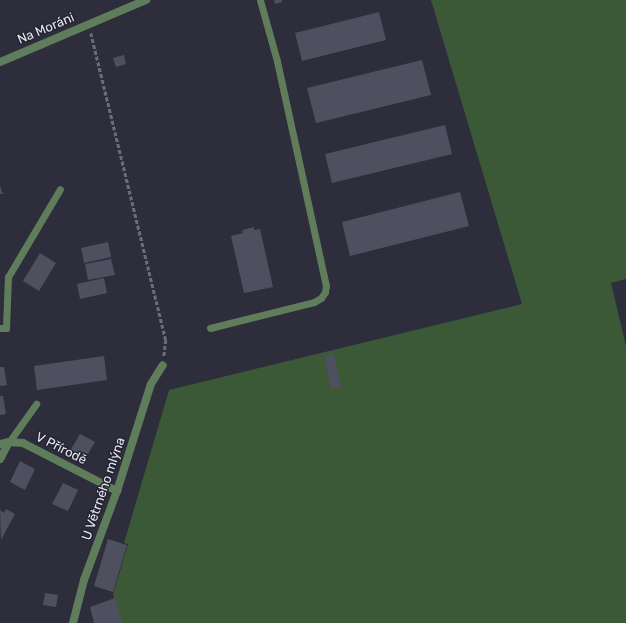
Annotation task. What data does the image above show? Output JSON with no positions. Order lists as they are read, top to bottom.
{
  "streets": {
    "street": ["Na Moráni", "V Přírodě", "U Větrného mlýna"]
  },
  "crossings": [
    ["V Přírodě", "U Větrného mlýna"]
  ]
}
